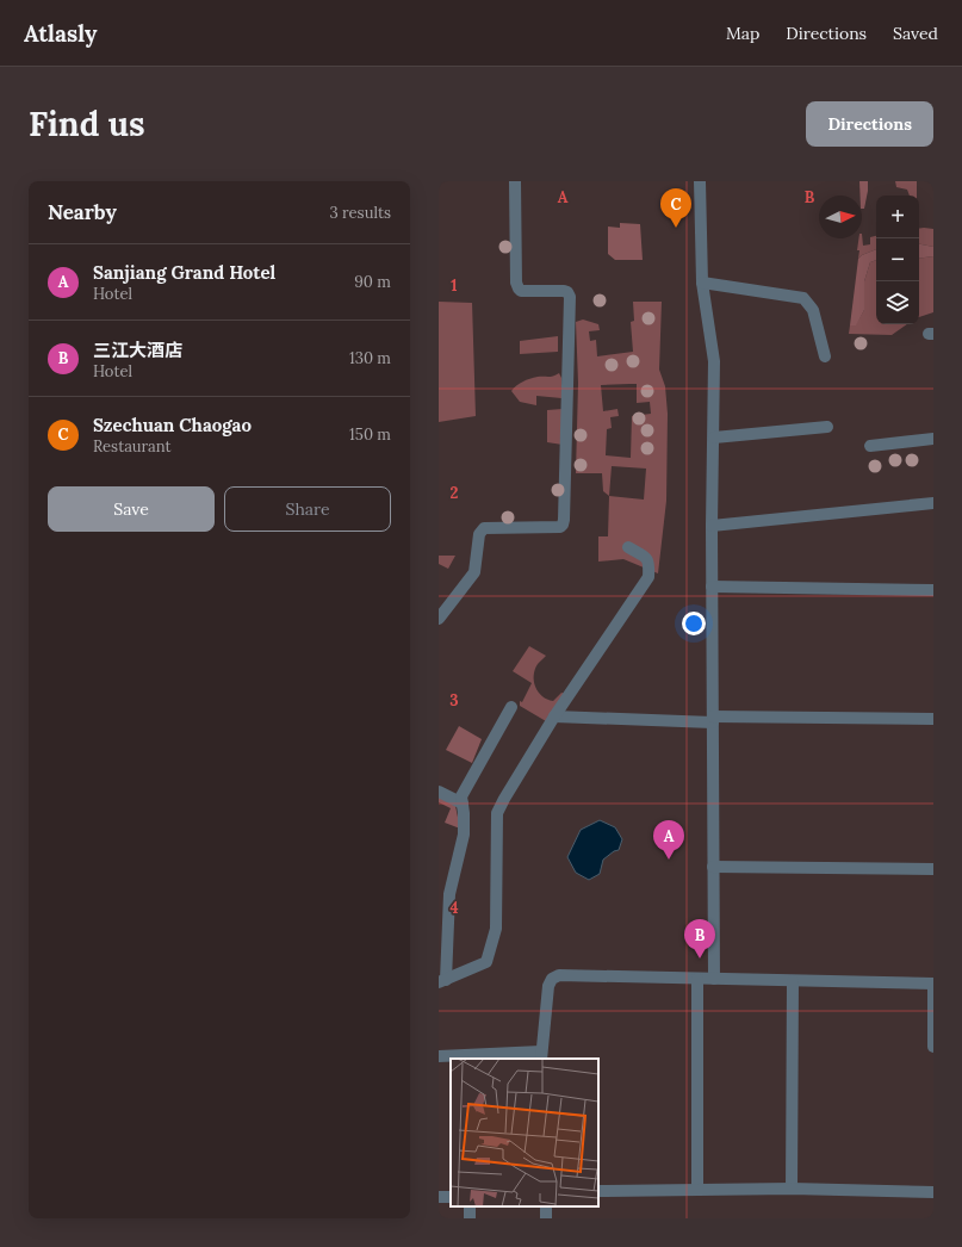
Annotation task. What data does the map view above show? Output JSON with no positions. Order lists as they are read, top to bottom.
{
  "north": "right",
  "page": {
    "header": "Atlasly",
    "nav": ["Map", "Directions", "Saved"],
    "buttons": [
      "Directions",
      ["Save", "Share"]
    ],
    "title": "Find us",
    "heading": ["Nearby", "3 results"],
    "pins": ["C", "A", "B"],
    "map_buttons": ["+", "−"],
    "list": [
      {
        "mark": "A",
        "name": "Sanjiang Grand Hotel",
        "note": "Hotel",
        "value": "90 m"
      },
      {
        "mark": "B",
        "name": "三江大酒店",
        "note": "Hotel",
        "value": "130 m"
      },
      {
        "mark": "C",
        "name": "Szechuan Chaogao",
        "note": "Restaurant",
        "value": "150 m"
      }
    ]
  },
  "grid": {
    "columns": ["A", "B"],
    "rows": [
      "1",
      "2",
      "3",
      "4"
    ]
  }
}
